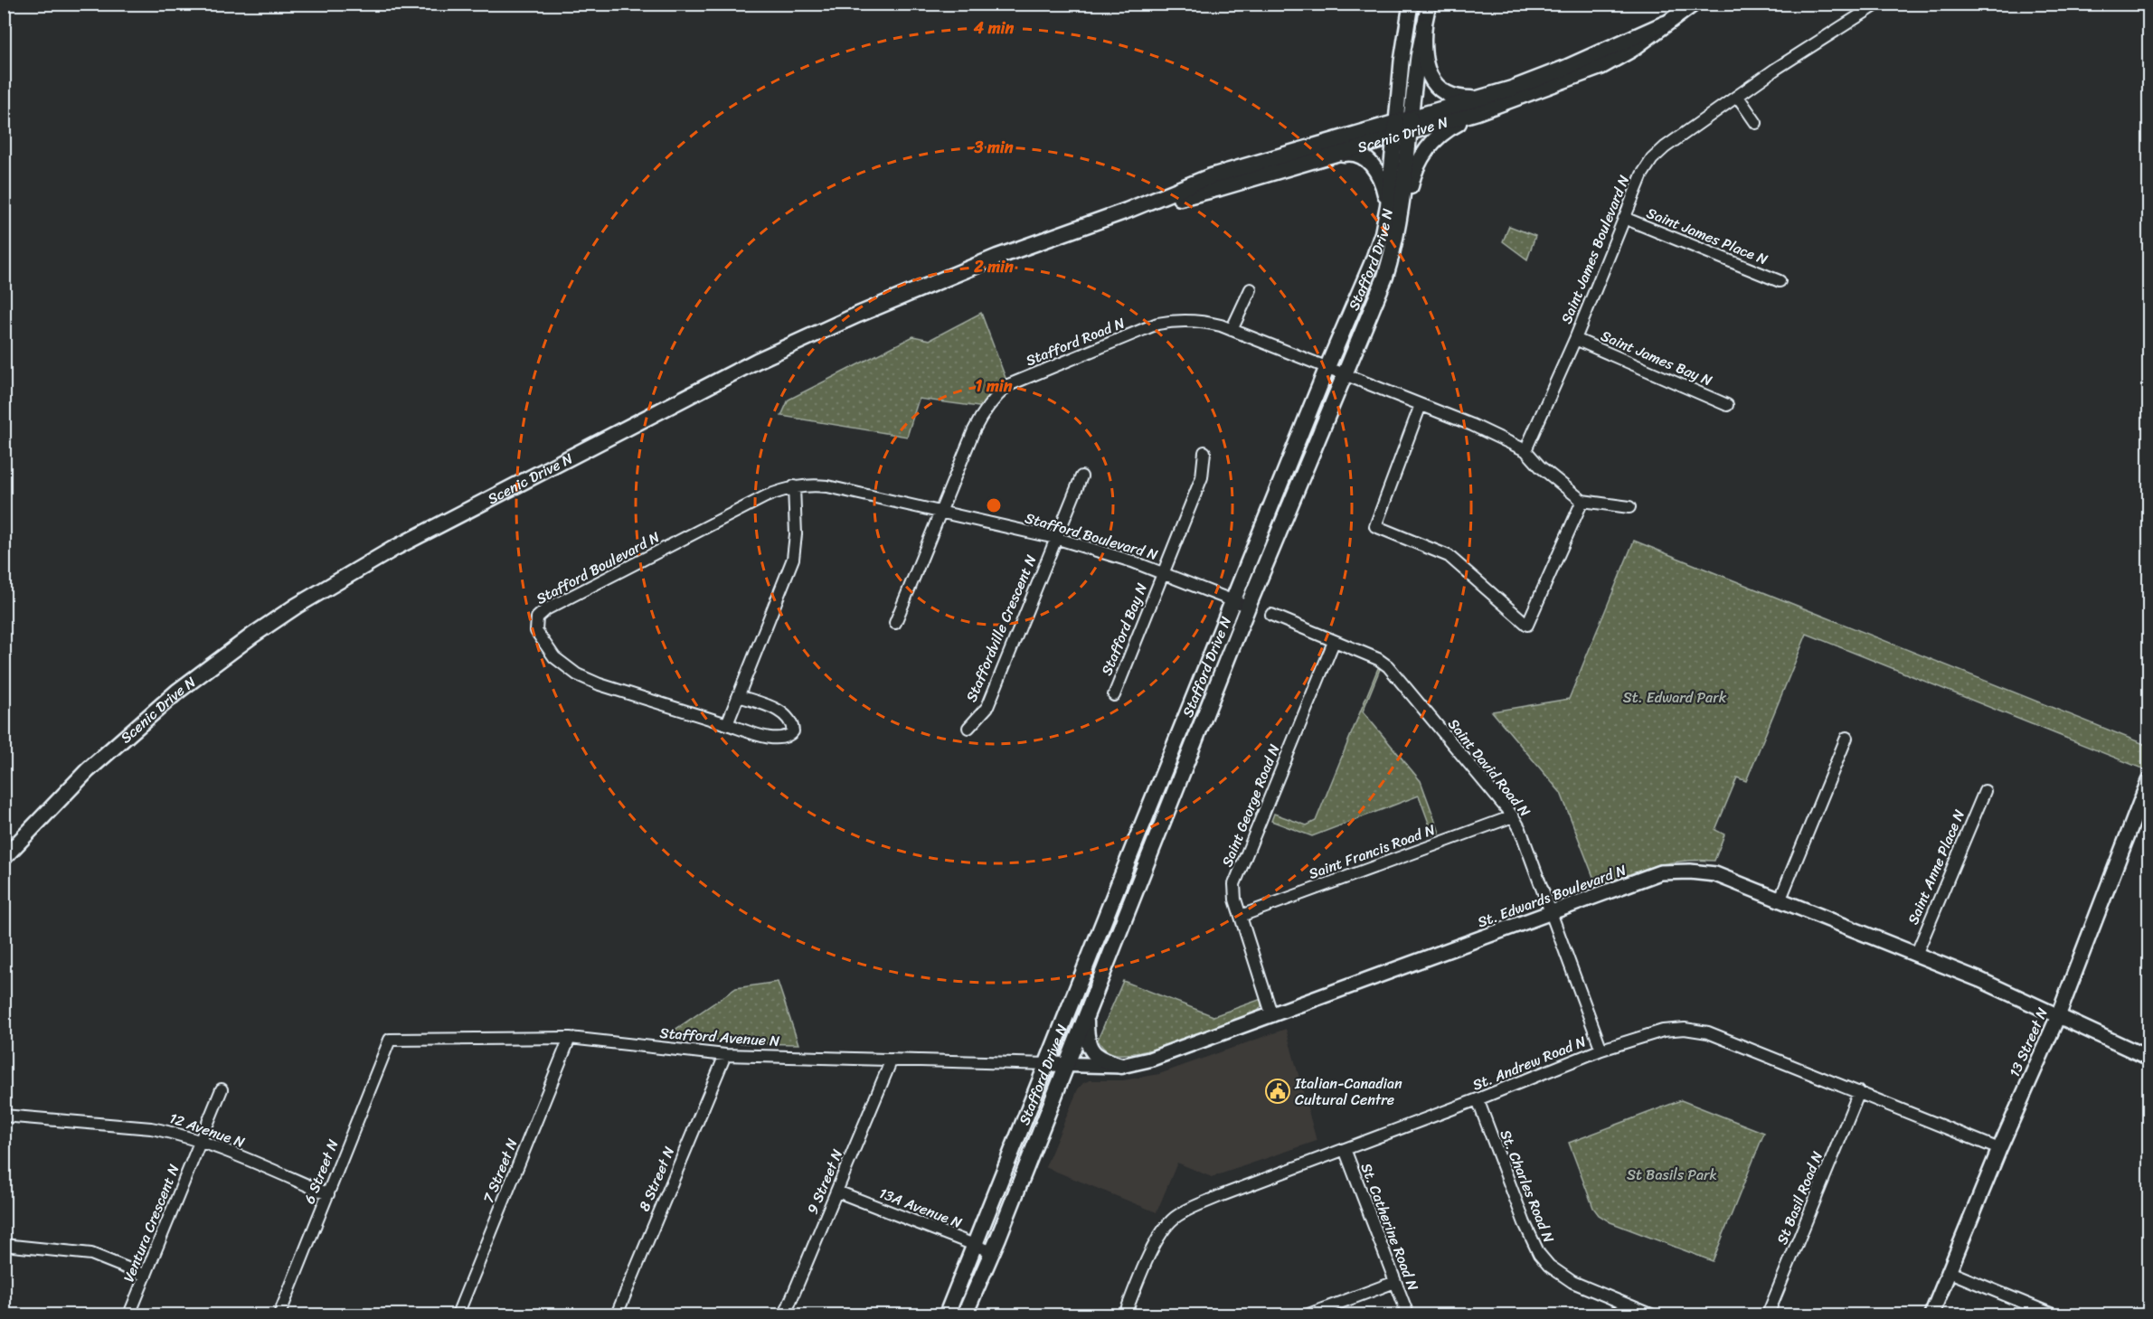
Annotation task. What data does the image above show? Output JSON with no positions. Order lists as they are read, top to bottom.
{
  "streets": {
    "main road": ["Scenic Drive N", "Stafford Drive N"],
    "street": [
      "Saint James Place N",
      "Saint James Boulevard N",
      "Stafford Road N",
      "Saint James Bay N",
      "Stafford Boulevard N",
      "Staffordville Crescent N",
      "Stafford Bay N",
      "Saint David Road N",
      "Saint George Road N",
      "Saint Francis Road N",
      "Saint Anne Place N",
      "St. Edwards Boulevard N",
      "Stafford Avenue N",
      "13 Street N",
      "St. Andrew Road N",
      "12 Avenue N",
      "7 Street N",
      "6 Street N",
      "8 Street N",
      "9 Street N",
      "St. Charles Road N",
      "St Basil Road N",
      "13A Avenue N",
      "Ventura Crescent N",
      "St. Catherine Road N"
    ]
  },
  "crossings": [
    ["Scenic Drive N", "Stafford Drive N"],
    ["Saint James Place N", "Saint James Boulevard N"],
    ["Saint James Boulevard N", "Saint James Bay N"],
    ["Stafford Drive N", "Stafford Road N"],
    ["Stafford Drive N", "Stafford Boulevard N"],
    ["Stafford Drive N", "St. Edwards Boulevard N"],
    ["Stafford Drive N", "Stafford Avenue N"],
    ["Stafford Drive N", "13A Avenue N"],
    ["Stafford Road N", "Stafford Boulevard N"],
    ["Stafford Boulevard N", "Staffordville Crescent N"],
    ["Stafford Boulevard N", "Stafford Bay N"],
    ["Saint David Road N", "Saint George Road N"],
    ["Saint David Road N", "Saint Francis Road N"],
    ["Saint David Road N", "St. Edwards Boulevard N"],
    ["Saint David Road N", "St. Andrew Road N"],
    ["Saint George Road N", "Saint Francis Road N"],
    ["Saint George Road N", "St. Edwards Boulevard N"],
    ["Saint Anne Place N", "St. Edwards Boulevard N"],
    ["St. Edwards Boulevard N", "Stafford Avenue N"],
    ["St. Edwards Boulevard N", "13 Street N"],
    ["Stafford Avenue N", "7 Street N"],
    ["Stafford Avenue N", "6 Street N"],
    ["Stafford Avenue N", "8 Street N"],
    ["Stafford Avenue N", "9 Street N"],
    ["13 Street N", "St. Andrew Road N"],
    ["St. Andrew Road N", "St. Charles Road N"],
    ["St. Andrew Road N", "St Basil Road N"],
    ["St. Andrew Road N", "St. Catherine Road N"],
    ["12 Avenue N", "6 Street N"],
    ["12 Avenue N", "Ventura Crescent N"],
    ["9 Street N", "13A Avenue N"]
  ],
  "parks": ["St. Edward Park", "St Basils Park"],
  "places": {
    "public building": ["Italian-Canadian Cultural Centre"]
  },
  "rings": [
    "4 min",
    "3 min",
    "2 min",
    "1 min"
  ]
}
